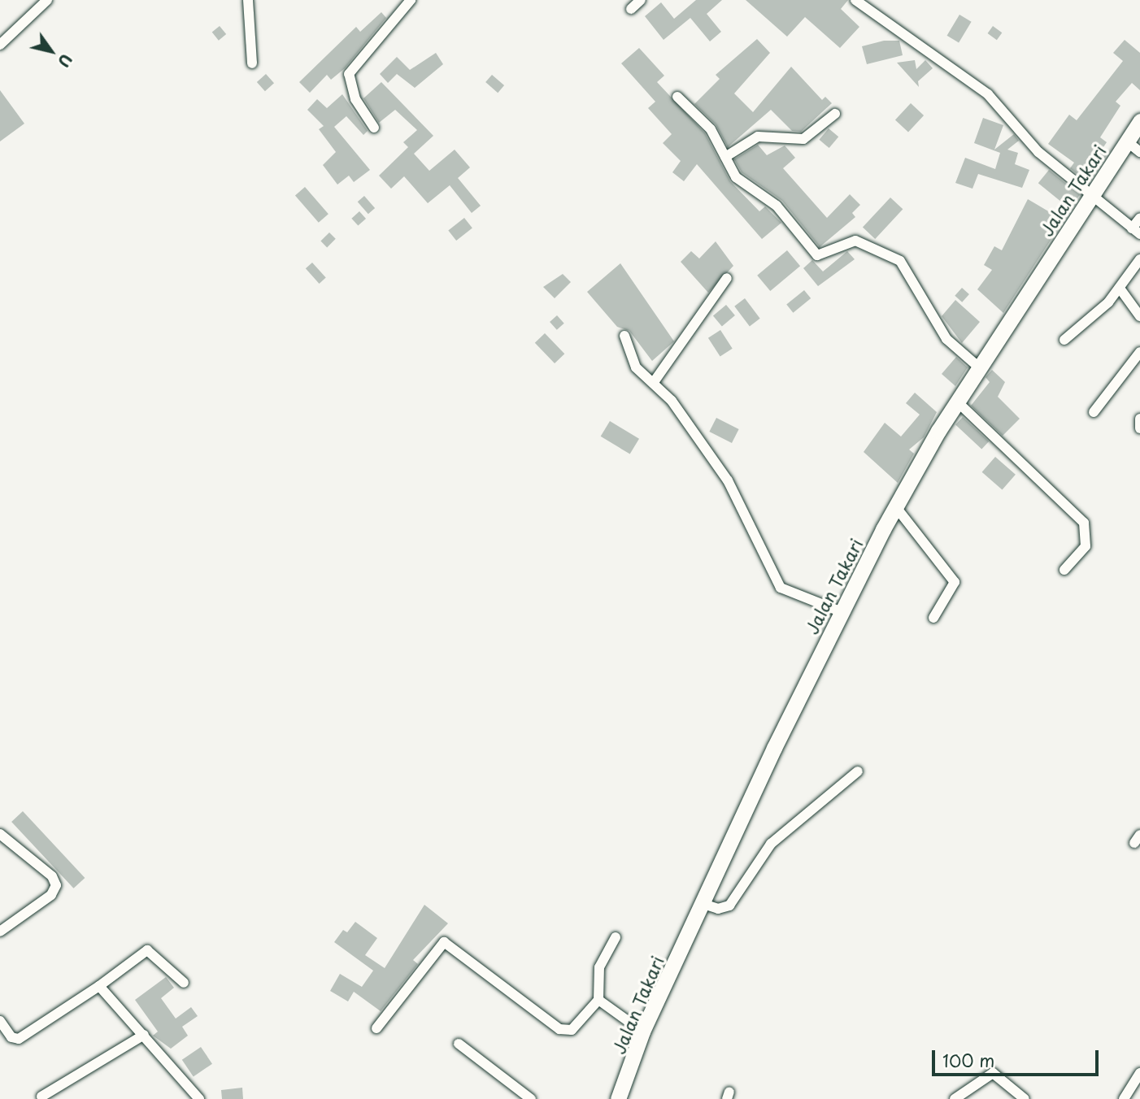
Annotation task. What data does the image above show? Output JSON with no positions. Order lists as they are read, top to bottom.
{
  "streets": {
    "street": ["Jalan Takari"]
  },
  "scale_bar": "100 m",
  "north": "bottom right"
}
